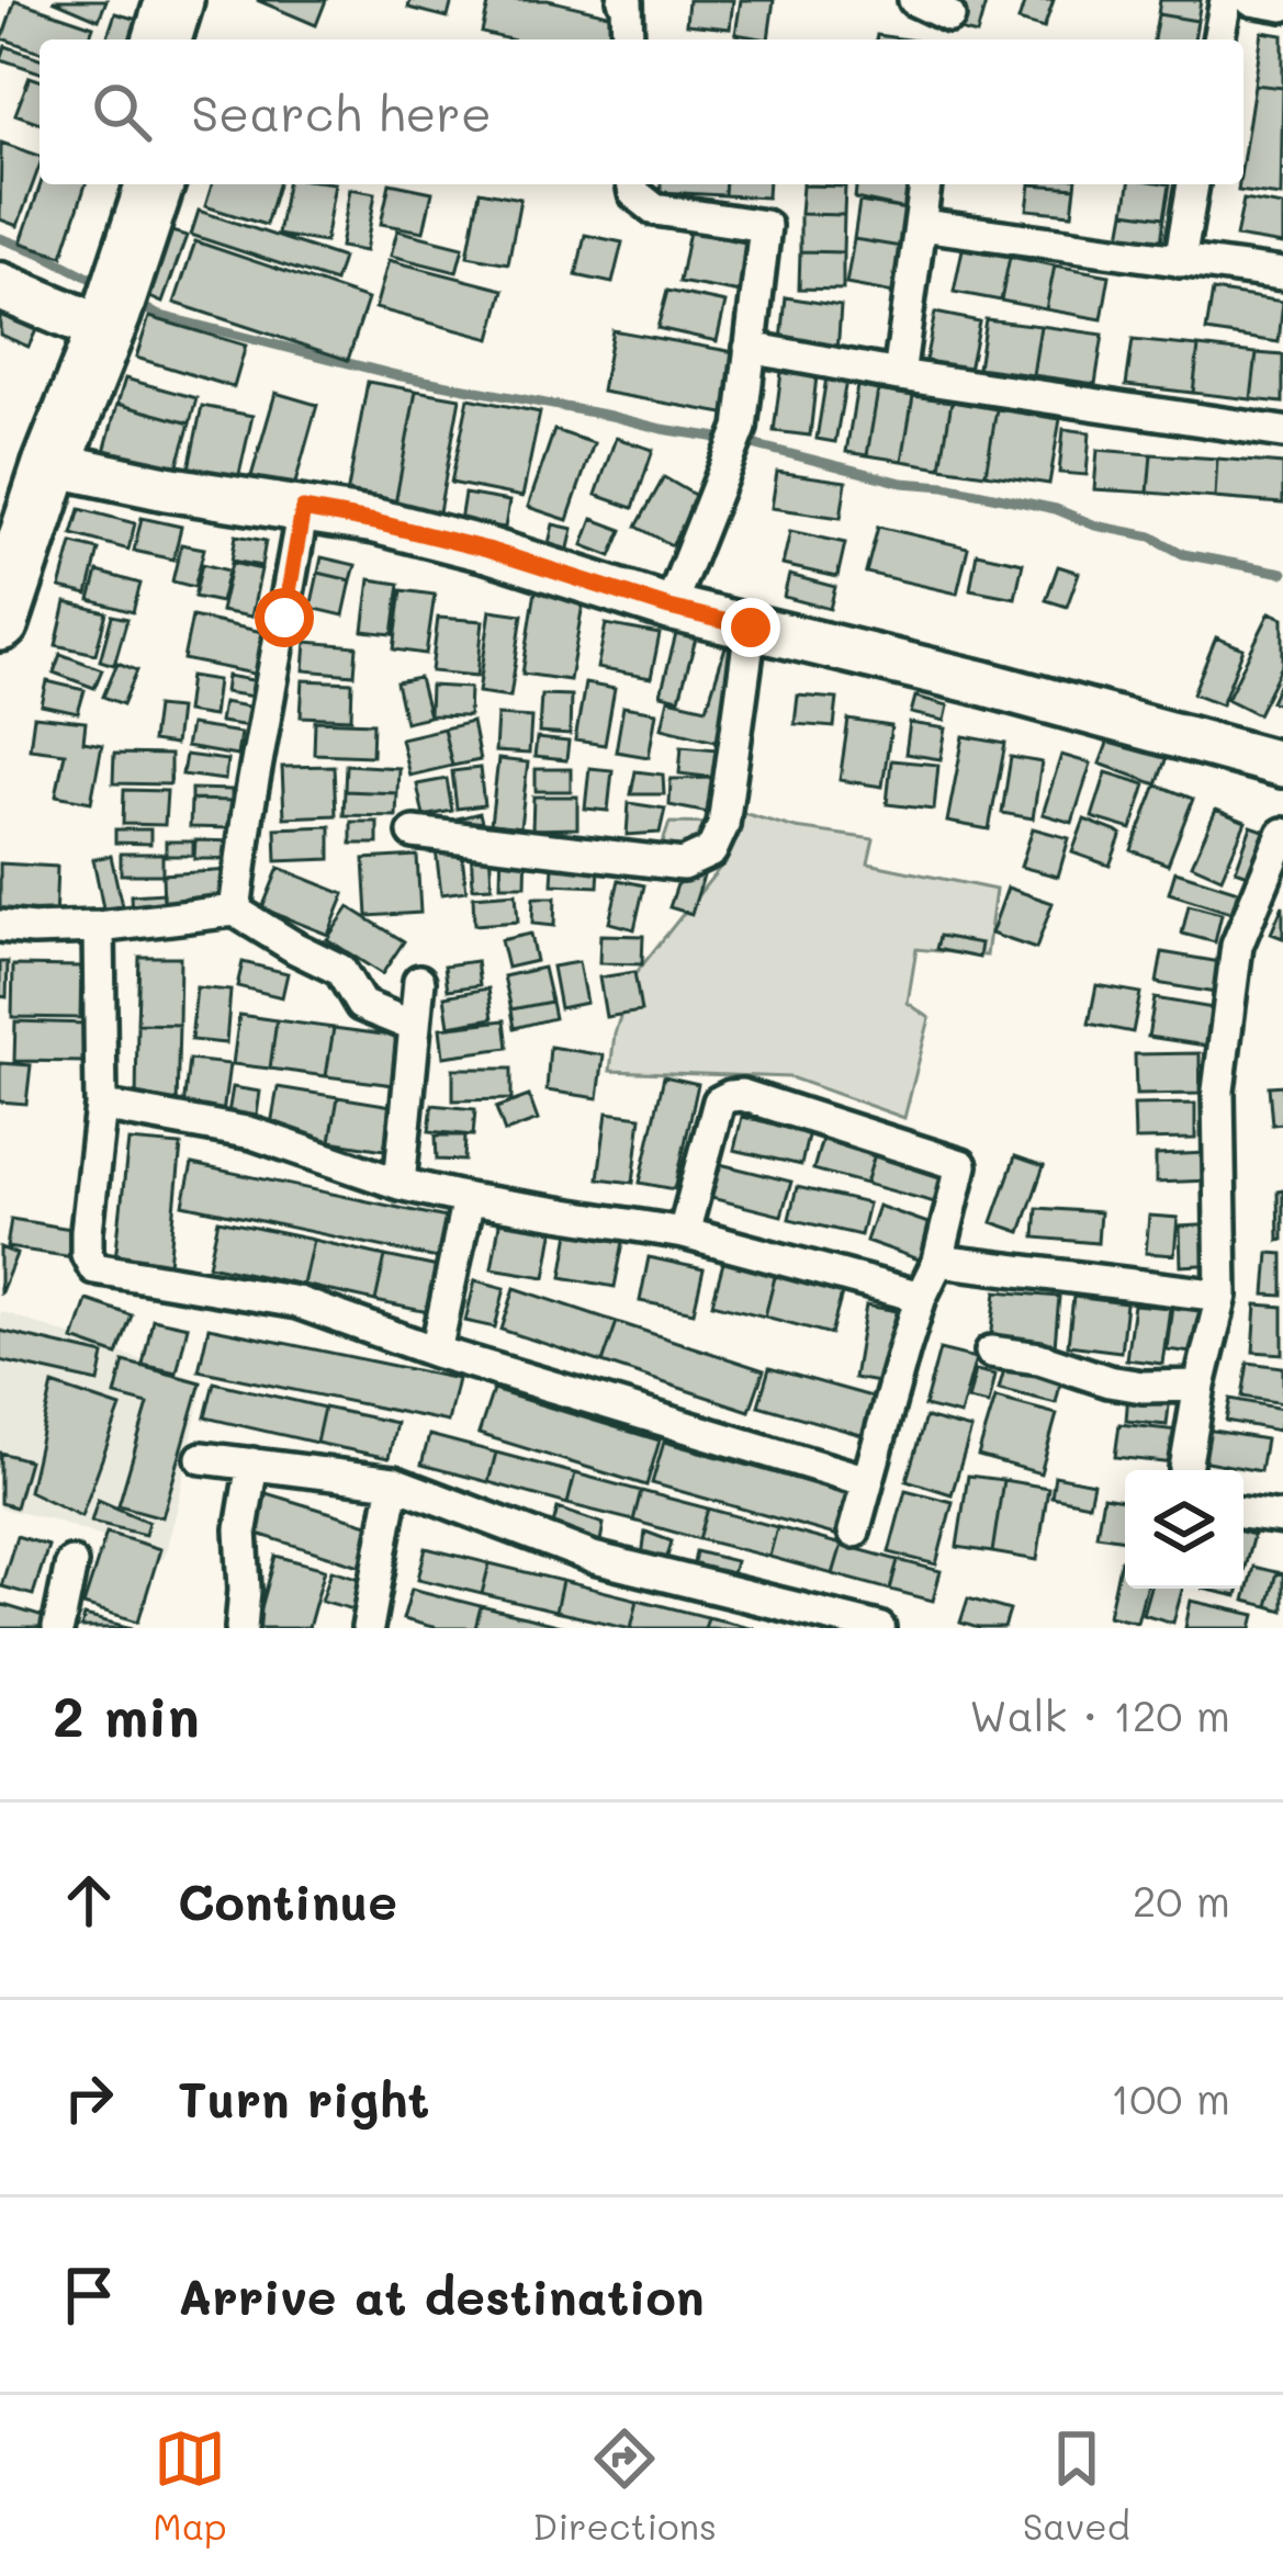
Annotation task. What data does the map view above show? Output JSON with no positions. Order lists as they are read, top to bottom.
{
  "page": {
    "search": "Search here",
    "heading": ["2 min", "Walk · 120 m"],
    "list": [
      ["Continue", "20 m"],
      ["Turn right", "100 m"],
      "Arrive at destination"
    ],
    "nav": ["Map", "Directions", "Saved"]
  }
}
